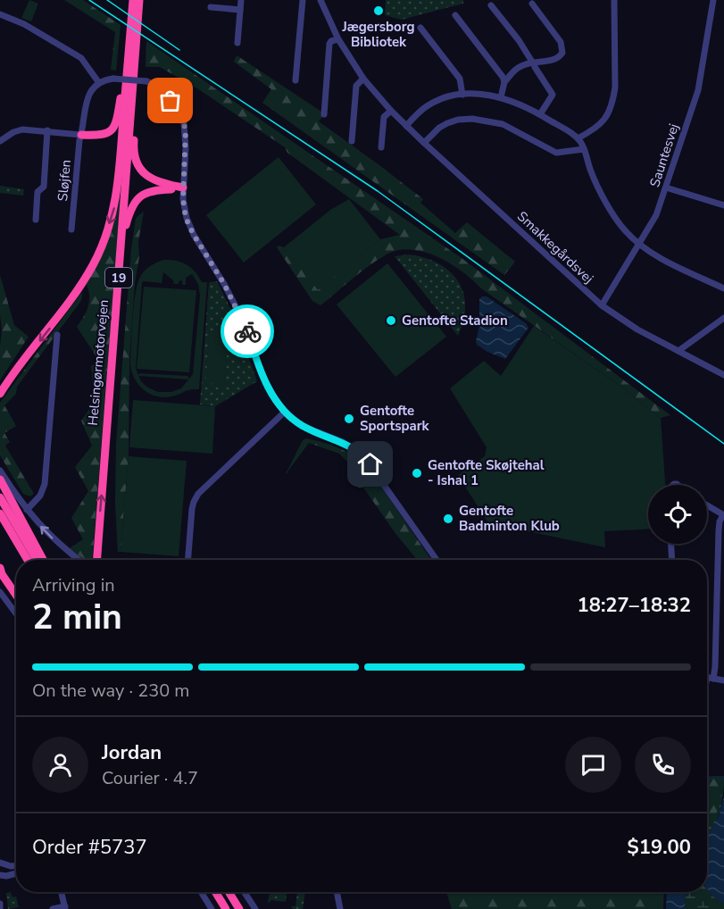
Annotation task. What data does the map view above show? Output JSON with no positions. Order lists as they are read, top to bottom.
{
  "streets": {
    "highway": ["19", "Helsingørmotorvejen"],
    "street": ["Sauntesvej", "Sløjfen", "Smakkegårdsvej"]
  },
  "crossings": [
    ["Sauntesvej", "Smakkegårdsvej"]
  ],
  "places": [
    "Jægersborg Bibliotek",
    "Gentofte Stadion",
    "Gentofte Sportspark",
    "Gentofte Skøjtehal - Ishal 1",
    "Gentofte Badminton Klub"
  ],
  "page": {
    "heading": ["2 min", "Arriving in", "18:27–18:32"],
    "panel": [
      "Jordan",
      "Courier · 4.7",
      "Order #5737",
      "$19.00"
    ],
    "bar": "On the way · 230 m"
  }
}
